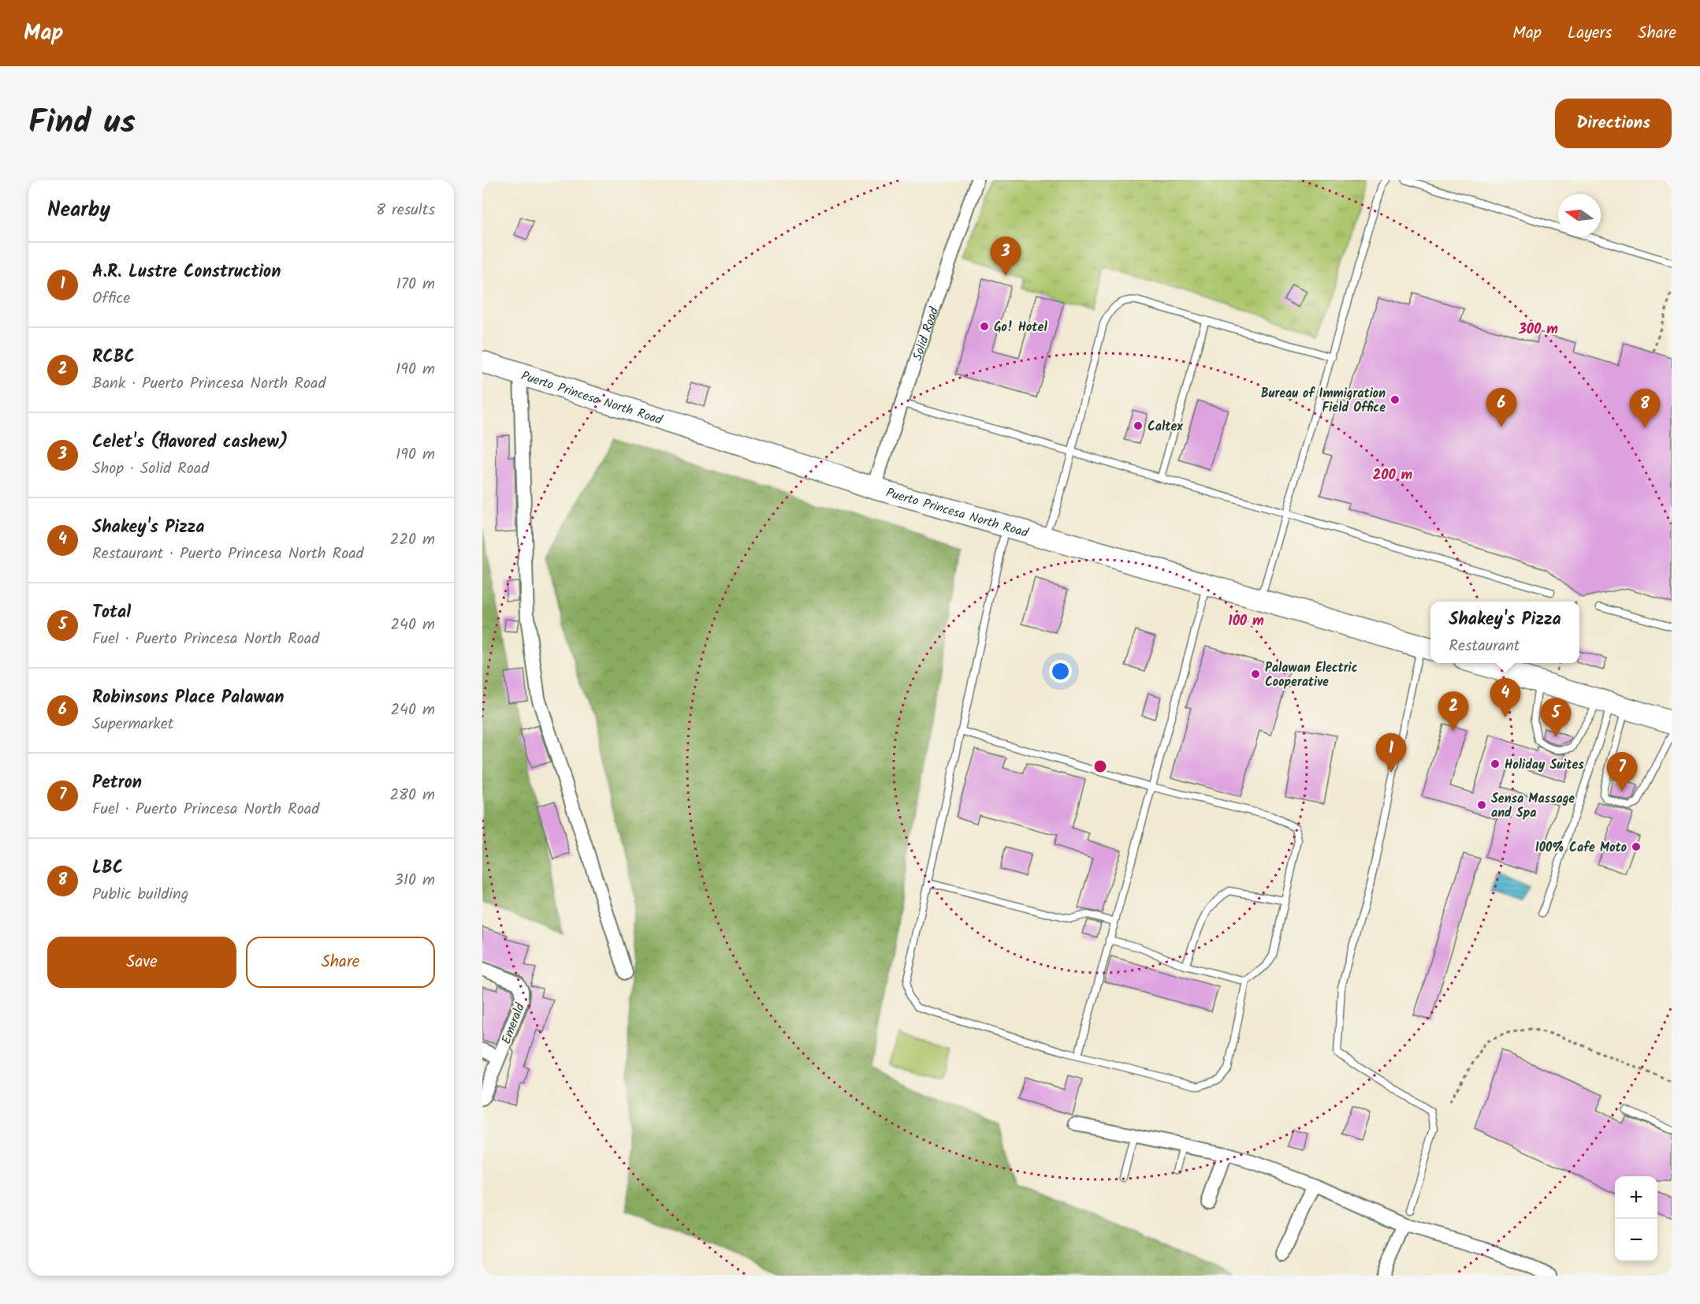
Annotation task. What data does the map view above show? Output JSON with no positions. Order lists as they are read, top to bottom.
{
  "streets": {
    "main road": ["Puerto Princesa North Road"],
    "street": ["Solid Road", "Emerald"]
  },
  "crossings": [
    ["Solid Road", "Puerto Princesa North Road"]
  ],
  "places": [
    "Go! Hotel",
    "Bureau of Immigration Field Office",
    "Caltex",
    "Palawan Electric Cooperative",
    "Holiday Suites",
    "Sensa Massage and Spa",
    "100% Cafe Moto"
  ],
  "north": "left",
  "page": {
    "header": "Map",
    "nav": ["Map", "Layers", "Share"],
    "title": "Find us",
    "buttons": [
      "Directions",
      ["Save", "Share"]
    ],
    "heading": ["Nearby", "8 results"],
    "pins": [
      "3",
      "6",
      "8",
      "4",
      "2",
      "5",
      "1",
      "7"
    ],
    "list": [
      {
        "mark": "1",
        "name": "A.R. Lustre Construction",
        "note": "Office",
        "value": "170 m"
      },
      {
        "mark": "2",
        "name": "RCBC",
        "note": "Bank · Puerto Princesa North Road",
        "value": "190 m"
      },
      {
        "mark": "3",
        "name": "Celet's (flavored cashew)",
        "note": "Shop · Solid Road",
        "value": "190 m"
      },
      {
        "mark": "4",
        "name": "Shakey's Pizza",
        "note": "Restaurant · Puerto Princesa North Road",
        "value": "220 m"
      },
      {
        "mark": "5",
        "name": "Total",
        "note": "Fuel · Puerto Princesa North Road",
        "value": "240 m"
      },
      {
        "mark": "6",
        "name": "Robinsons Place Palawan",
        "note": "Supermarket",
        "value": "240 m"
      },
      {
        "mark": "7",
        "name": "Petron",
        "note": "Fuel · Puerto Princesa North Road",
        "value": "280 m"
      },
      {
        "mark": "8",
        "name": "LBC",
        "note": "Public building",
        "value": "310 m"
      }
    ],
    "popup": ["Shakey's Pizza", "Restaurant"],
    "map_buttons": ["+", "−"]
  },
  "rings": ["300 m", "200 m", "100 m"]
}
